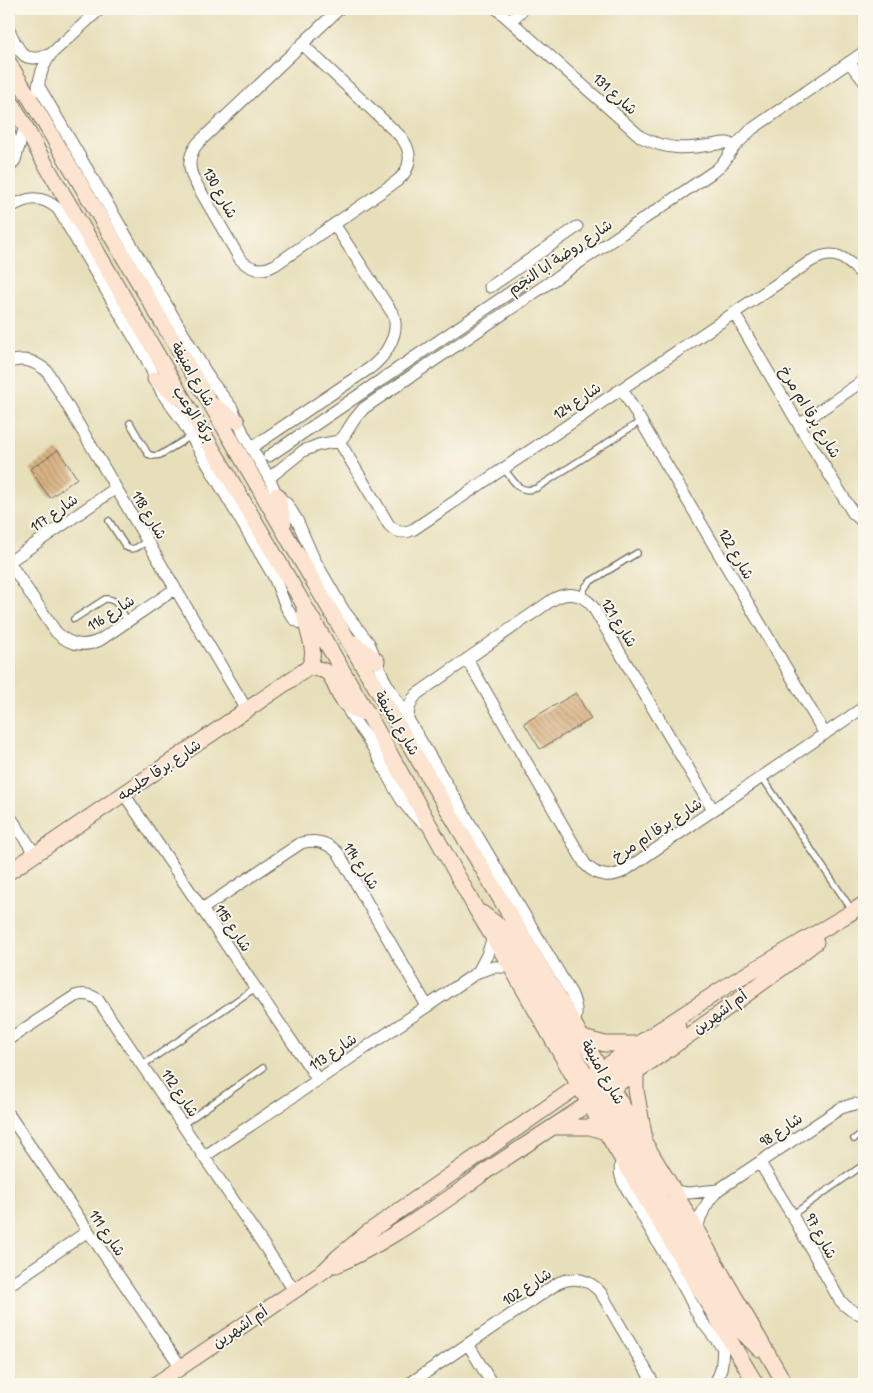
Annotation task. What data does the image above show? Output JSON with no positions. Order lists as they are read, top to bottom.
{
  "streets": {
    "street": [
      "شارع 131",
      "شارع 130",
      "شارع روضة ابا النجم",
      "شارع امنيفة",
      "شارع 124",
      "شارع برقا ام مرخ",
      "بركة الوعب",
      "شارع 117",
      "شارع 118",
      "شارع 122",
      "شارع 116",
      "شارع 121",
      "شارع برقا حليمه",
      "شارع 114",
      "شارع 115",
      "أم اشهرين",
      "شارع 113",
      "شارع 112",
      "شارع 98",
      "شارع 111",
      "شارع 97",
      "شارع 102"
    ]
  },
  "crossings": [
    ["شارع 131", "شارع روضة ابا النجم"],
    ["شارع روضة ابا النجم", "شارع 124"],
    ["شارع امنيفة", "أم اشهرين"],
    ["شارع امنيفة", "شارع 113"],
    ["شارع امنيفة", "شارع 98"],
    ["شارع 124", "شارع برقا ام مرخ"],
    ["شارع 124", "شارع 122"],
    ["شارع برقا ام مرخ", "شارع 122"],
    ["شارع برقا ام مرخ", "شارع 121"],
    ["شارع 117", "شارع 118"],
    ["شارع 117", "شارع 116"],
    ["شارع 118", "شارع 116"],
    ["شارع 118", "شارع برقا حليمه"],
    ["شارع برقا حليمه", "شارع 115"],
    ["شارع 114", "شارع 115"],
    ["شارع 114", "شارع 113"],
    ["شارع 115", "شارع 113"],
    ["أم اشهرين", "شارع 112"],
    ["أم اشهرين", "شارع 111"],
    ["شارع 113", "شارع 112"],
    ["شارع 98", "شارع 97"]
  ]
}
